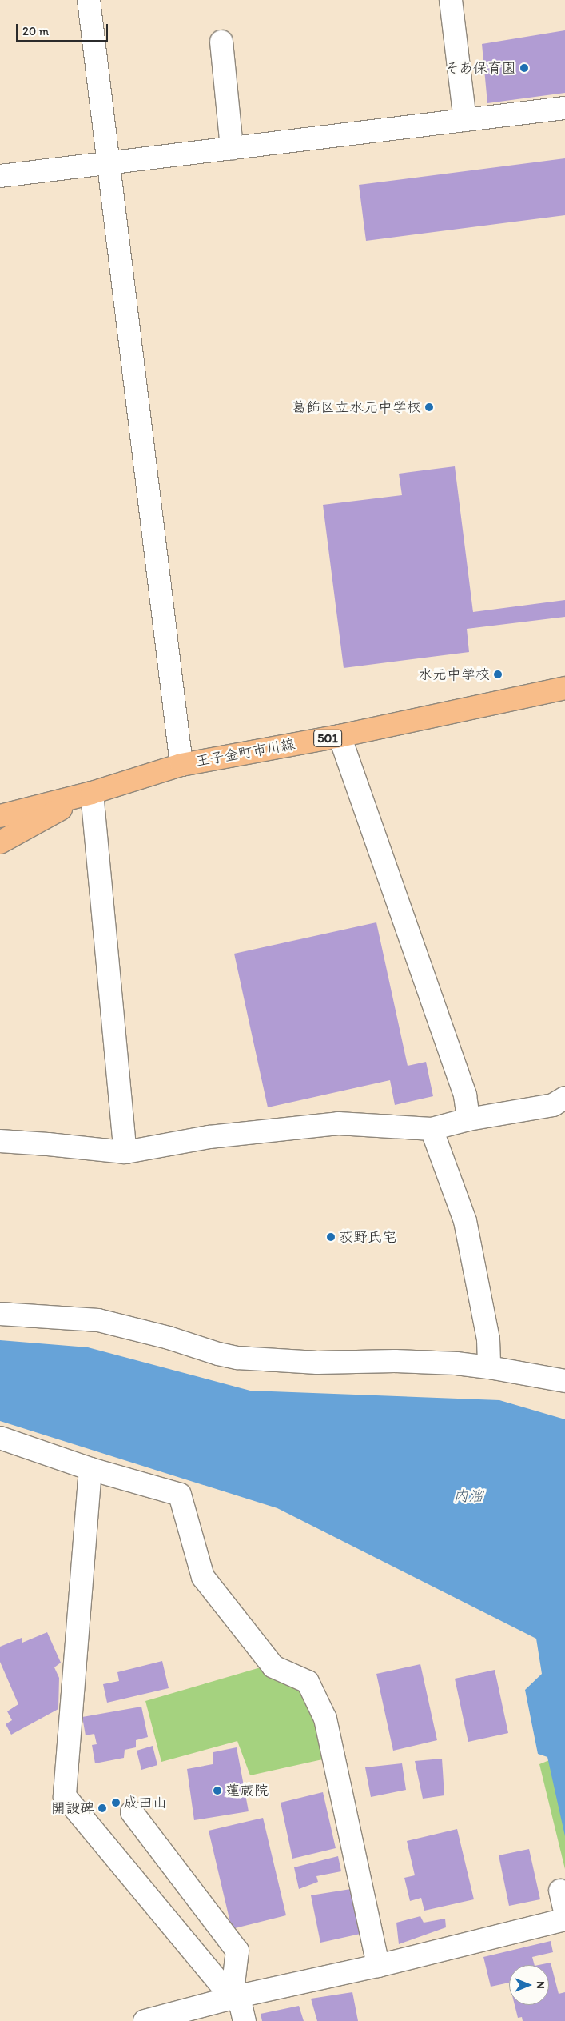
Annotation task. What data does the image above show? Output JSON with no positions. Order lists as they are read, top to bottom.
{
  "streets": {
    "main road": ["501", "王子金町市川線"]
  },
  "water": ["内溜"],
  "places": [
    "そあ保育園",
    "葛飾区立水元中学校",
    "水元中学校",
    "荻野氏宅",
    "蓮蔵院",
    "成田山",
    "開設碑"
  ],
  "scale_bar": "20 m",
  "north": "right"
}
